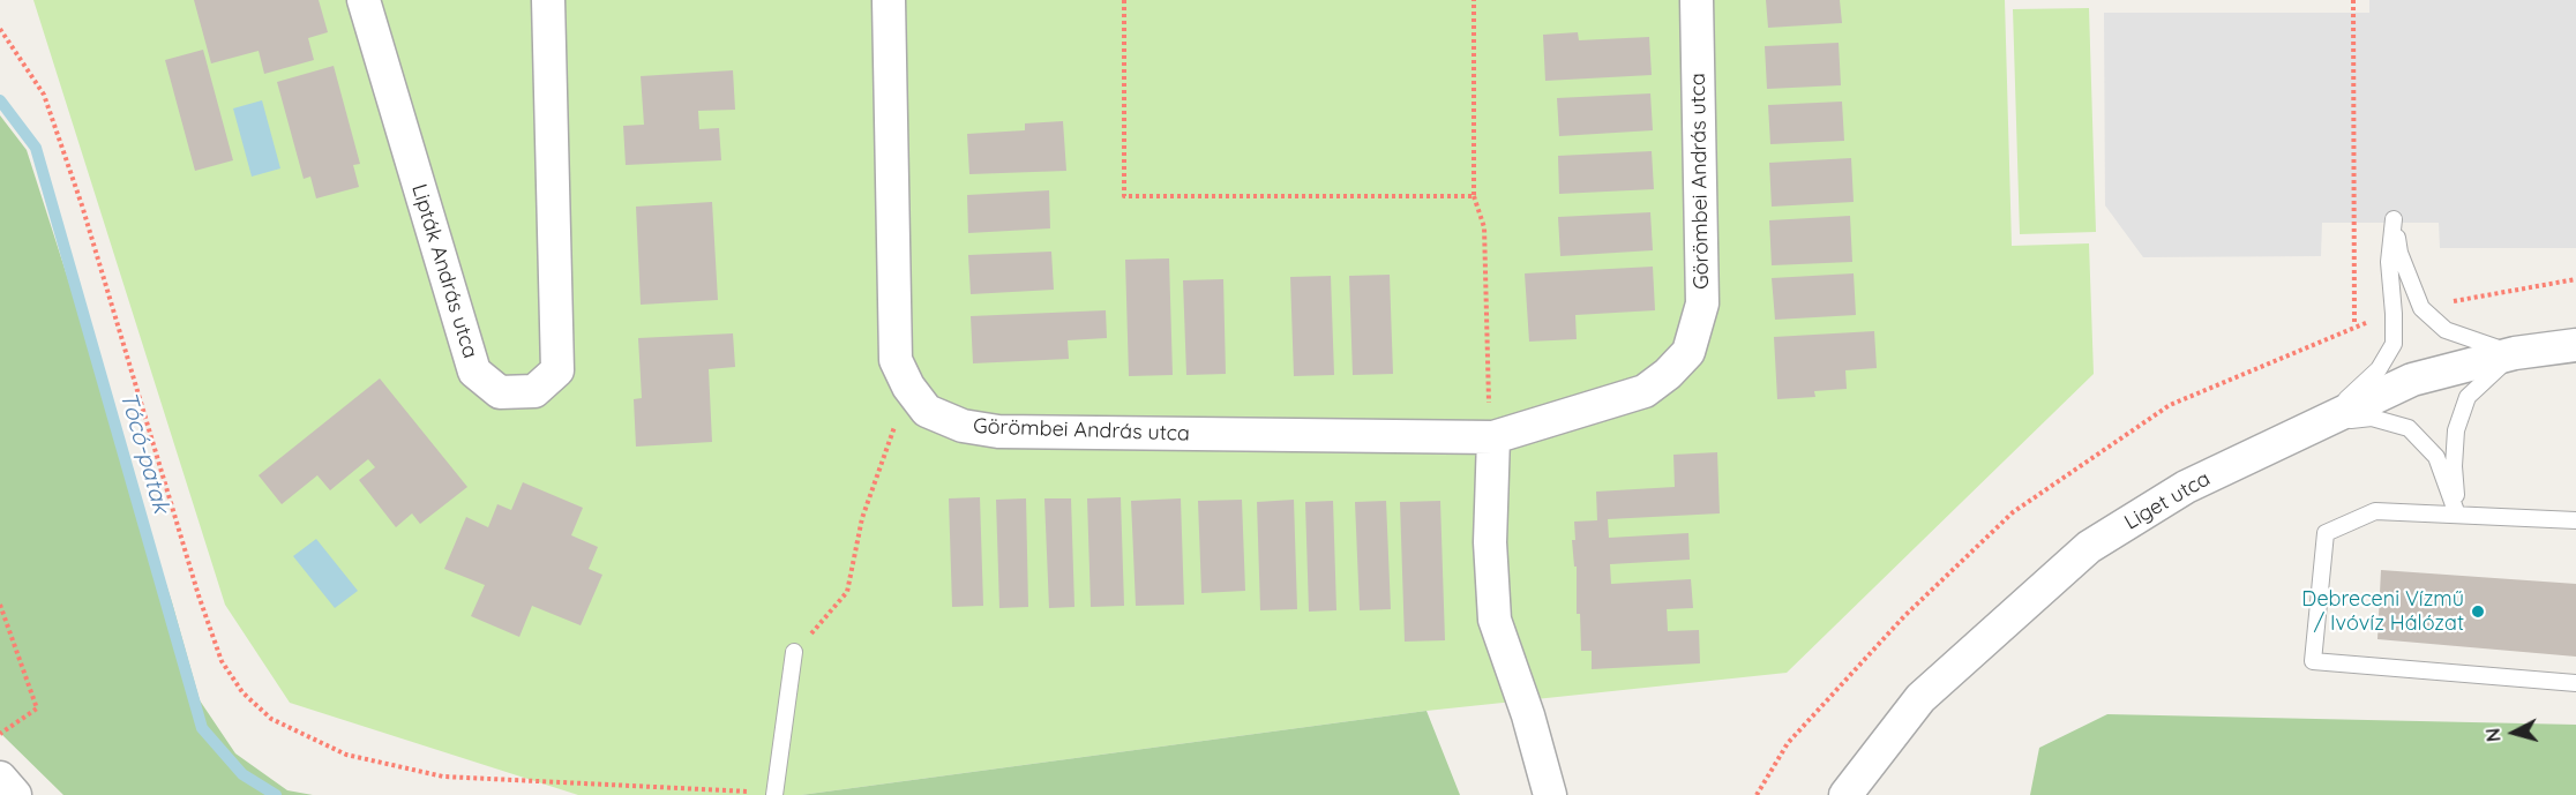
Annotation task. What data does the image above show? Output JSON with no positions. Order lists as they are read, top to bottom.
{
  "streets": {
    "street": ["Görömbei András utca", "Lipták András utca", "Liget utca"]
  },
  "water": ["Tócó-patak"],
  "places": ["Debreceni Vízmű / Ivóvíz Hálózat"],
  "north": "left"
}
